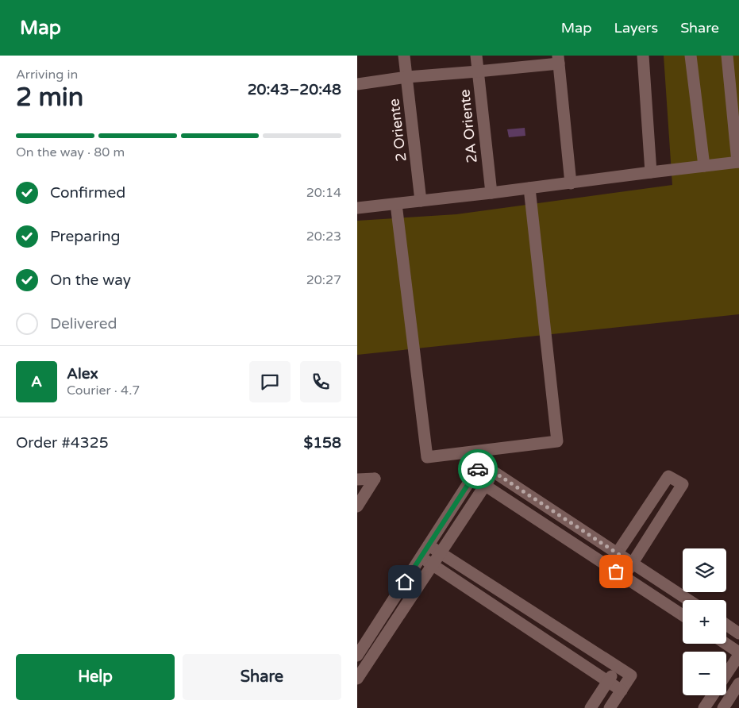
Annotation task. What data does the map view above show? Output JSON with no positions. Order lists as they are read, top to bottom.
{
  "streets": {
    "street": ["2A Oriente", "2 Oriente"]
  },
  "page": {
    "header": "Map",
    "nav": ["Map", "Layers", "Share"],
    "heading": ["2 min", "Arriving in", "20:43–20:48"],
    "panel": [
      "Alex",
      "Courier · 4.7",
      "Order #4325",
      "$158"
    ],
    "bar": "On the way · 80 m",
    "list": [
      ["Confirmed", "20:14"],
      ["Preparing", "20:23"],
      ["On the way", "20:27"],
      "Delivered"
    ],
    "round": "A",
    "map_buttons": ["+", "−"],
    "buttons": ["Help", "Share"]
  }
}
